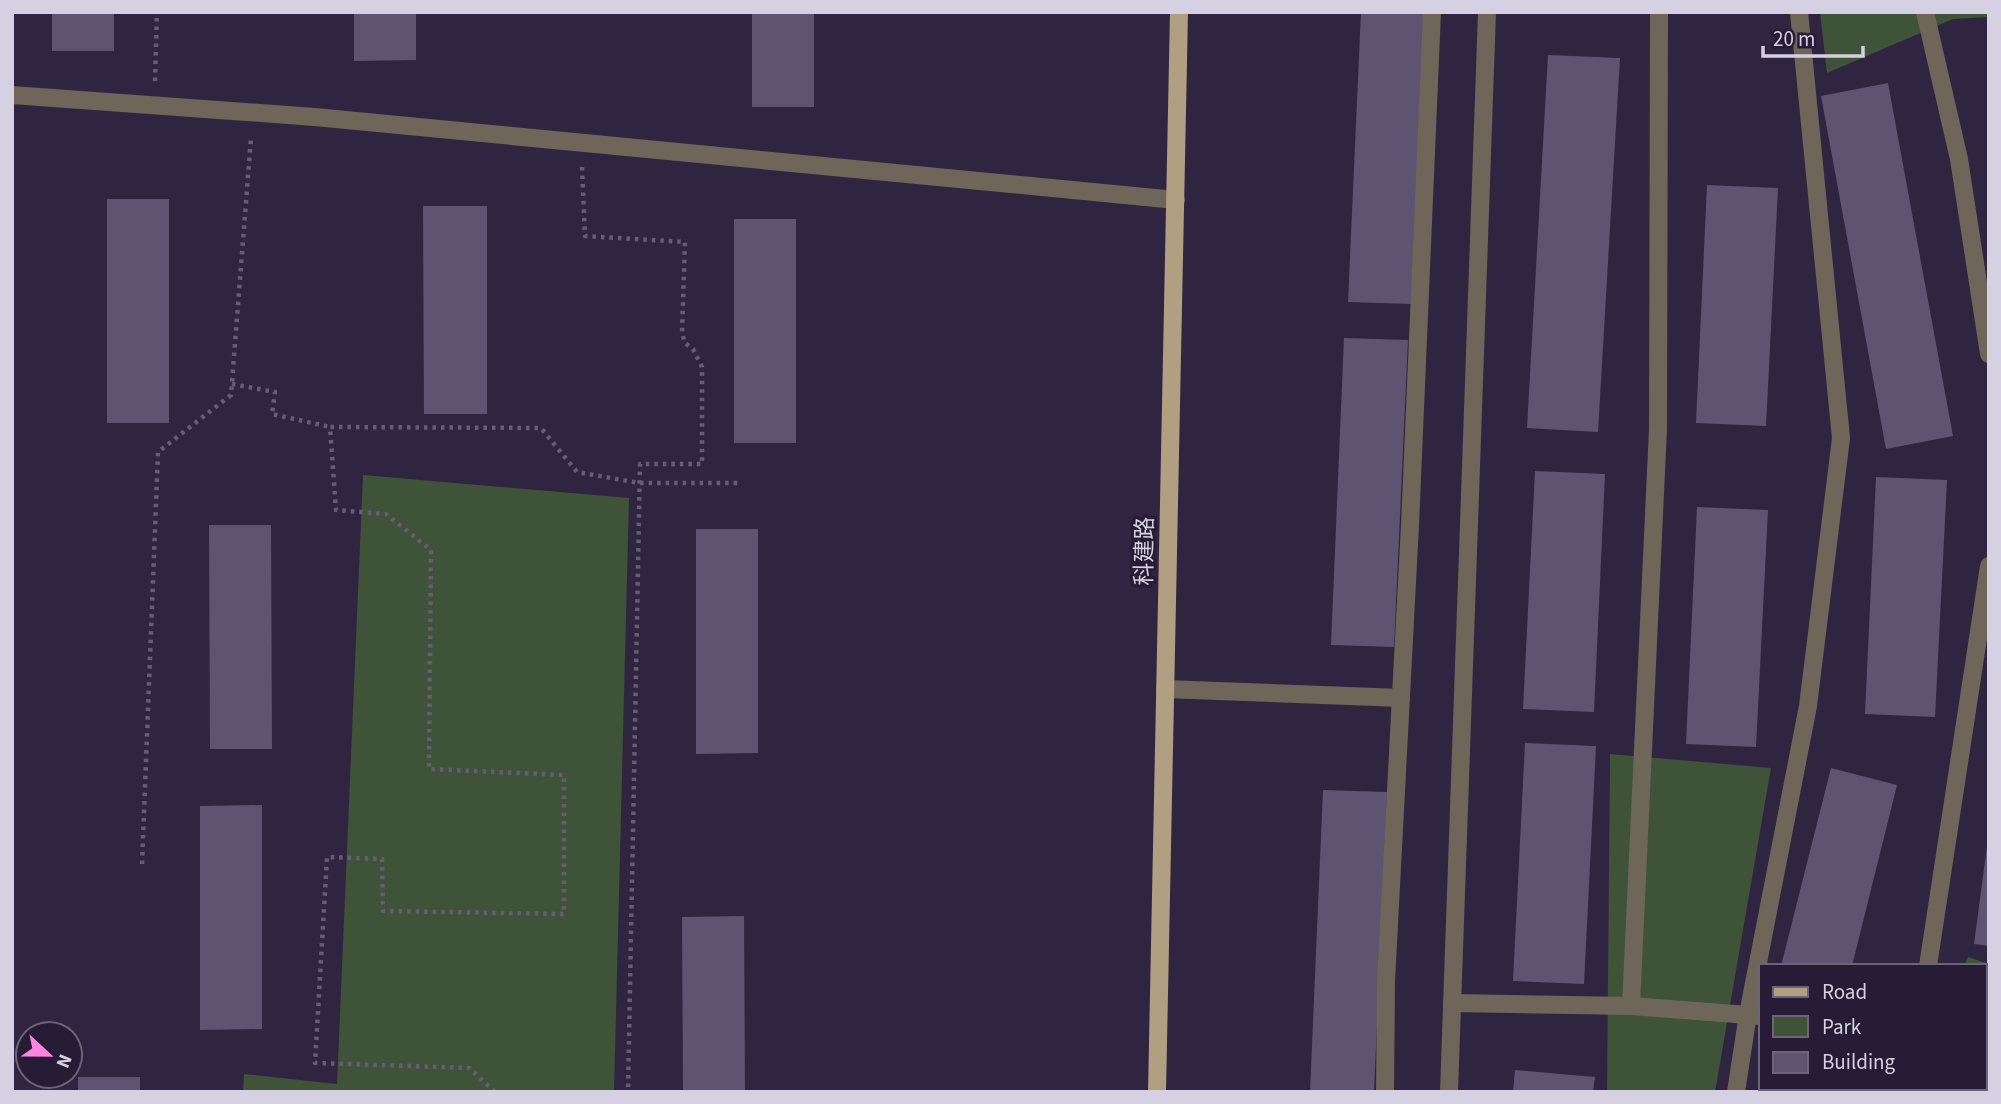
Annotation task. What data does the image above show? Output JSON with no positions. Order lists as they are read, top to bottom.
{
  "streets": {
    "main road": ["科建路"]
  },
  "legend": ["Road", "Park", "Building"],
  "scale_bar": "20 m",
  "north": "right"
}
